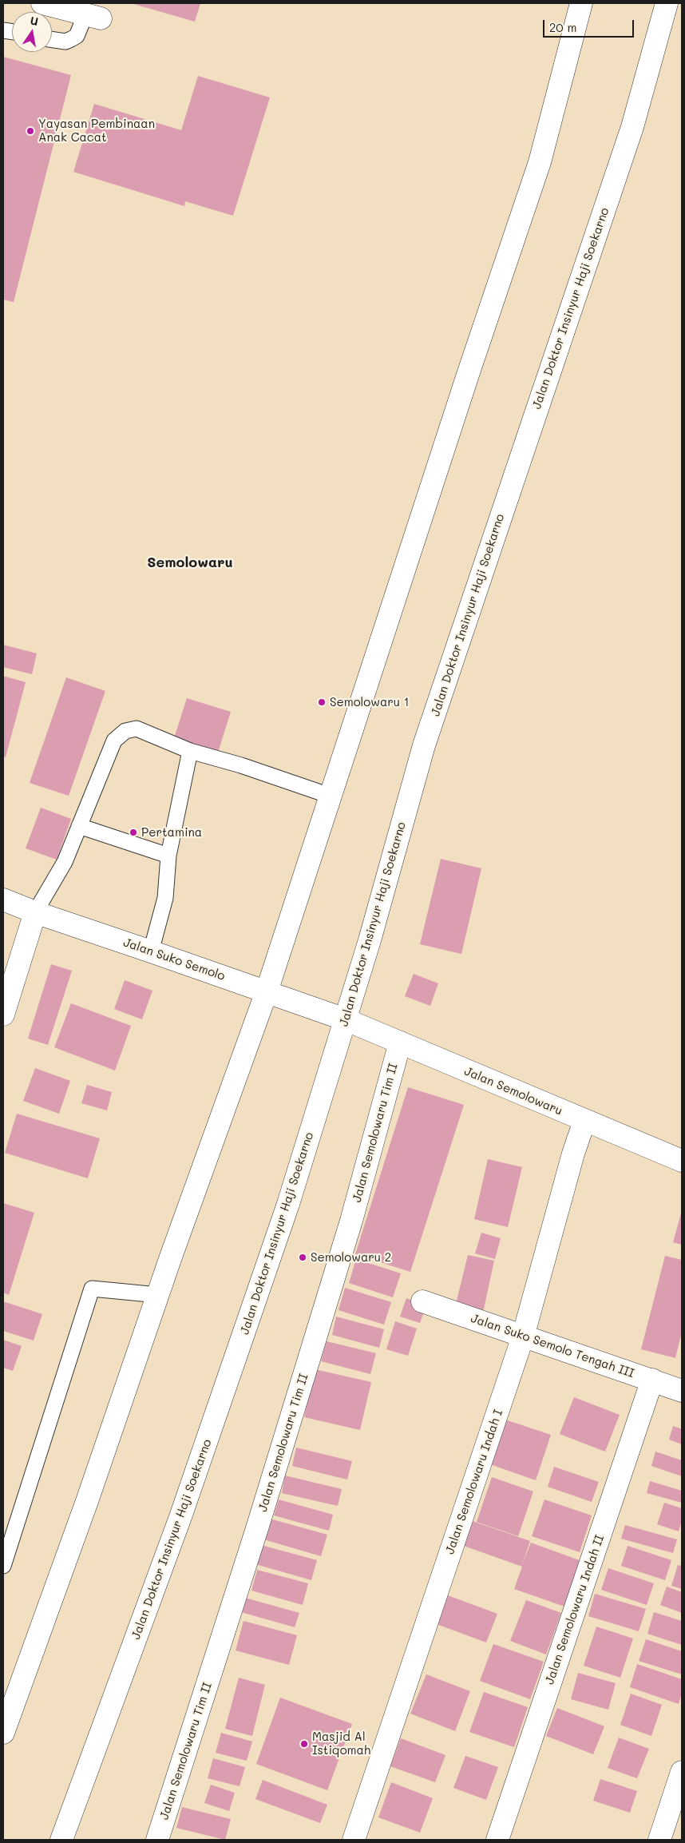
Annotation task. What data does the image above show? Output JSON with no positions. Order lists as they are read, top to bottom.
{
  "streets": {
    "main road": [
      "Jalan Doktor Insinyur Haji Soekarno",
      "Jalan Suko Semolo",
      "Jalan Semolowaru",
      "Jalan Semolowaru Tim II",
      "Jalan Suko Semolo Tengah III",
      "Jalan Semolowaru Indah I",
      "Jalan Semolowaru Indah II"
    ]
  },
  "crossings": [
    ["Jalan Doktor Insinyur Haji Soekarno", "Jalan Suko Semolo"],
    ["Jalan Doktor Insinyur Haji Soekarno", "Jalan Semolowaru"],
    ["Jalan Suko Semolo", "Jalan Semolowaru"],
    ["Jalan Semolowaru", "Jalan Semolowaru Tim II"],
    ["Jalan Semolowaru", "Jalan Semolowaru Indah I"],
    ["Jalan Suko Semolo Tengah III", "Jalan Semolowaru Indah I"],
    ["Jalan Suko Semolo Tengah III", "Jalan Semolowaru Indah II"]
  ],
  "districts": ["Semolowaru"],
  "places": [
    "Yayasan Pembinaan Anak Cacat",
    "Semolowaru 1",
    "Pertamina",
    "Semolowaru 2",
    "Masjid Al Istiqomah"
  ],
  "scale_bar": "20 m",
  "north": "top"
}
